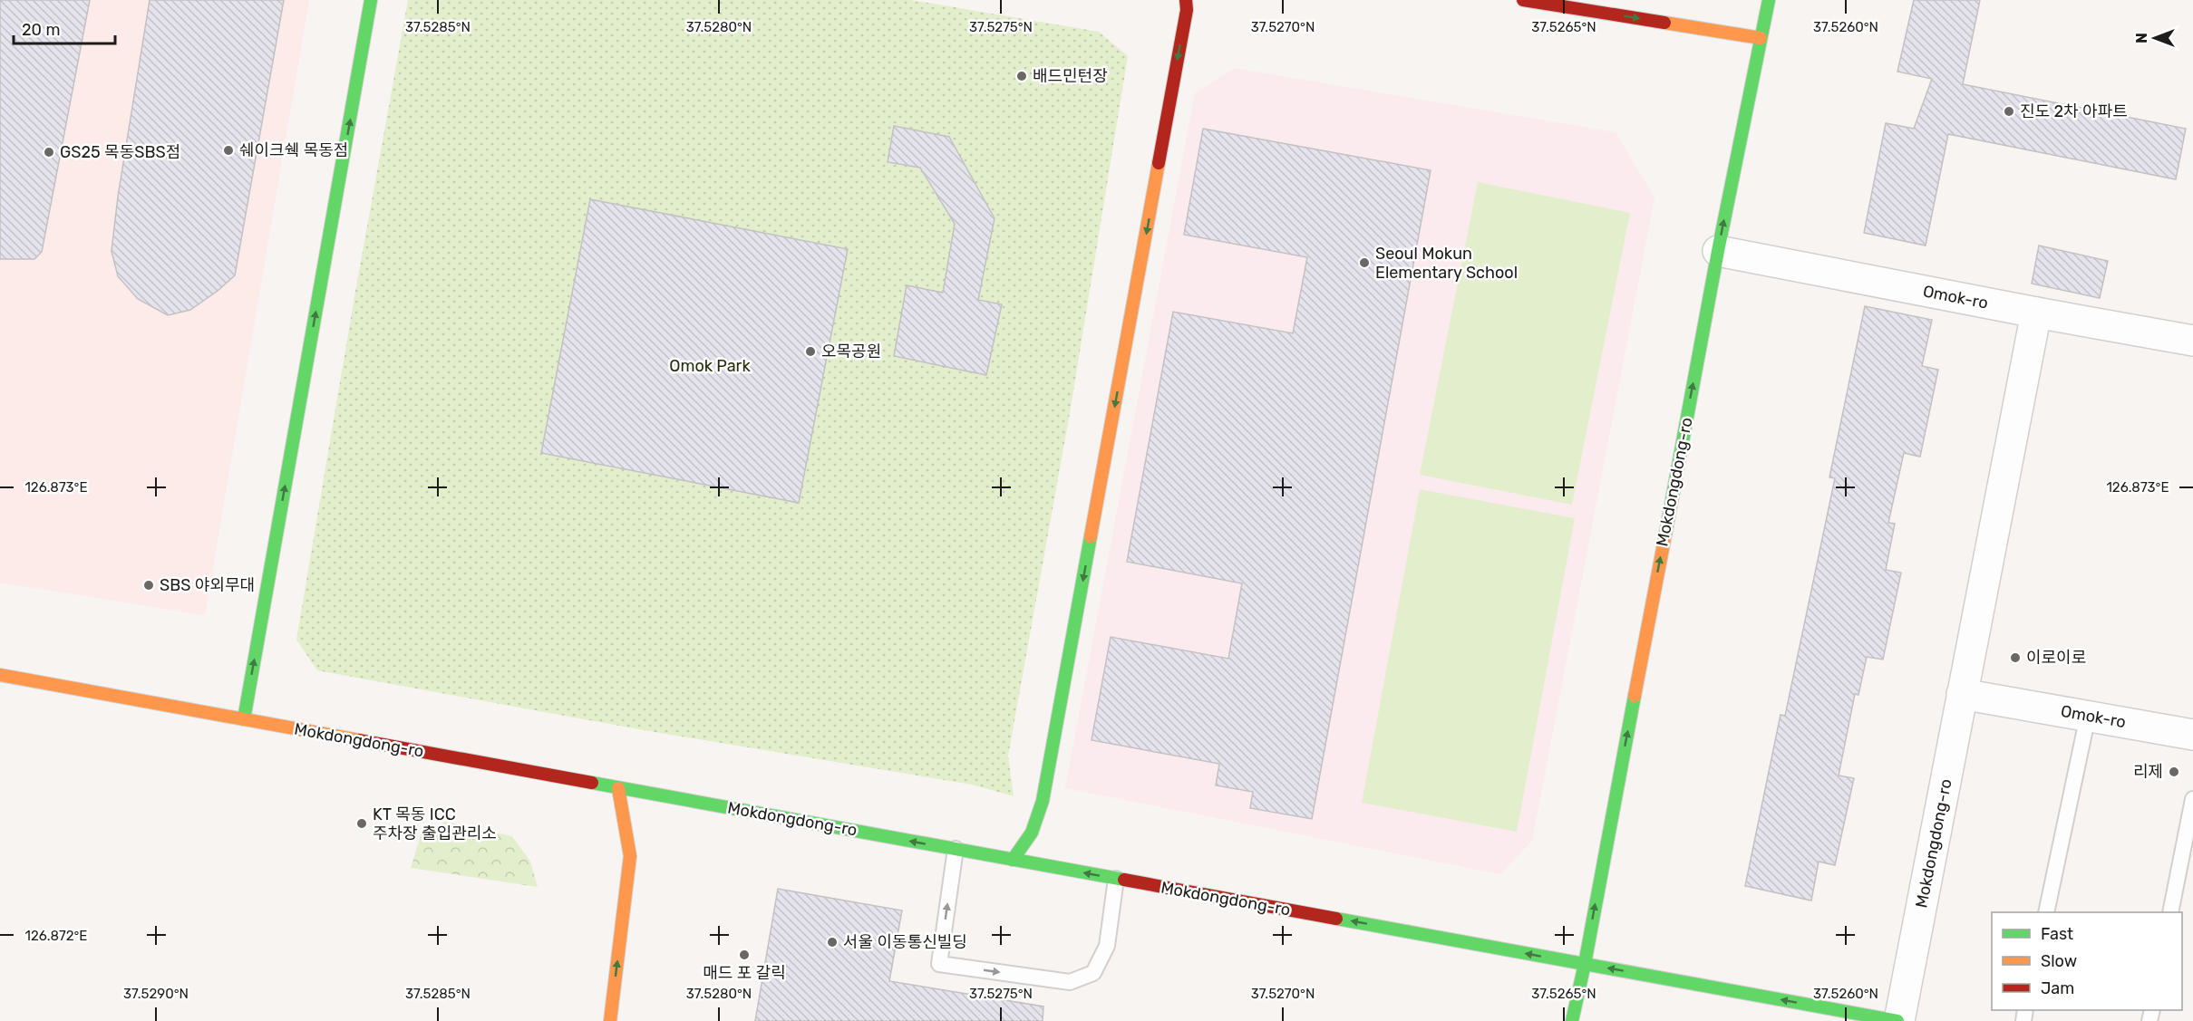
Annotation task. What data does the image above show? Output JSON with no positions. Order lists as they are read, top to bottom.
{
  "streets": {
    "street": ["Omok-ro", "Mokdongdong-ro"]
  },
  "crossings": [
    ["Omok-ro", "Mokdongdong-ro"]
  ],
  "parks": ["Omok Park"],
  "places": [
    "배드민턴장",
    "진도 2차 아파트",
    "쉐이크쉑 목동점",
    "GS25 목동SBS점",
    "Seoul Mokun Elementary School",
    "오목공원",
    "SBS 야외무대",
    "이로이로",
    "리제",
    "KT 목동 ICC 주차장 출입관리소",
    "서울 이동통신빌딩",
    "매드 포 갈릭"
  ],
  "legend": ["Fast", "Slow", "Jam"],
  "scale_bar": "20 m",
  "north": "left",
  "coordinates": [
    "37.5285°N",
    "37.5280°N",
    "37.5275°N",
    "37.5270°N",
    "37.5265°N",
    "37.5260°N",
    "126.873°E",
    "126.872°E",
    "37.5290°N"
  ]
}
